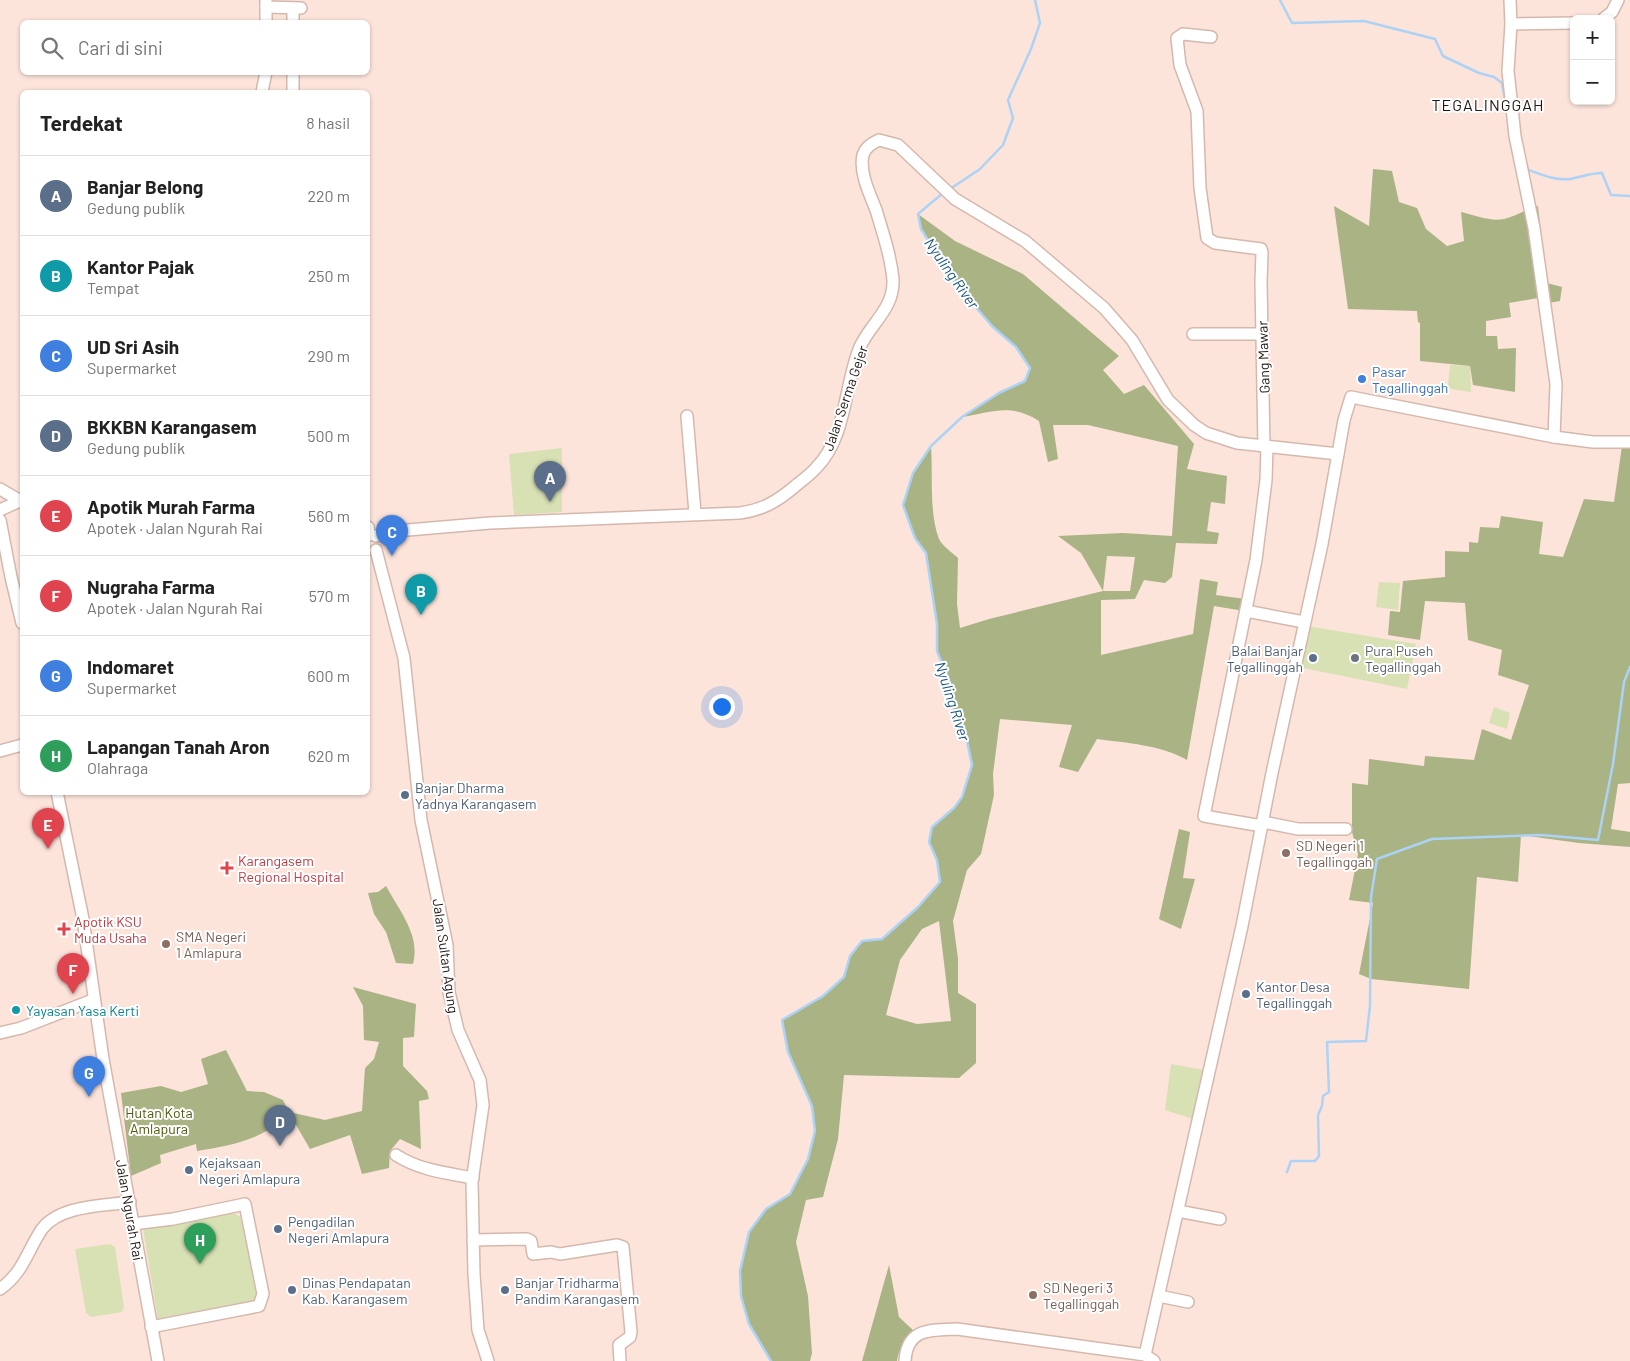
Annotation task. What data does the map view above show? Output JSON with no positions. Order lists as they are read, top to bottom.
{
  "streets": {
    "street": [
      "Gang Mawar",
      "Jalan Serma Gejer",
      "Jalan Sultan Agung",
      "Jalan Ngurah Rai"
    ]
  },
  "crossings": [
    ["Gang Mawar", "Jalan Serma Gejer"],
    ["Jalan Serma Gejer", "Jalan Sultan Agung"]
  ],
  "districts": ["TEGALINGGAH"],
  "water": ["Nyuling River"],
  "parks": ["Hutan Kota Amlapura"],
  "places": {
    "other": [
      "Pasar Tegallinggah",
      "Balai Banjar Tegallinggah",
      "Pura Puseh Tegallinggah",
      "Banjar Dharma Yadnya Karangasem",
      "SD Negeri 1 Tegallinggah",
      "SMA Negeri 1 Amlapura",
      "Kantor Desa Tegallinggah",
      "Yayasan Yasa Kerti",
      "Kejaksaan Negeri Amlapura",
      "Pengadilan Negeri Amlapura",
      "Dinas Pendapatan Kab. Karangasem",
      "Banjar Tridharma Pandim Karangasem",
      "SD Negeri 3 Tegallinggah"
    ],
    "health": ["Karangasem Regional Hospital", "Apotik KSU Muda Usaha"]
  },
  "page": {
    "map_buttons": ["+", "−"],
    "search": "Cari di sini",
    "heading": ["Terdekat", "8 hasil"],
    "list": [
      {
        "mark": "A",
        "name": "Banjar Belong",
        "note": "Gedung publik",
        "value": "220 m"
      },
      {
        "mark": "B",
        "name": "Kantor Pajak",
        "note": "Tempat",
        "value": "250 m"
      },
      {
        "mark": "C",
        "name": "UD Sri Asih",
        "note": "Supermarket",
        "value": "290 m"
      },
      {
        "mark": "D",
        "name": "BKKBN Karangasem",
        "note": "Gedung publik",
        "value": "500 m"
      },
      {
        "mark": "E",
        "name": "Apotik Murah Farma",
        "note": "Apotek · Jalan Ngurah Rai",
        "value": "560 m"
      },
      {
        "mark": "F",
        "name": "Nugraha Farma",
        "note": "Apotek · Jalan Ngurah Rai",
        "value": "570 m"
      },
      {
        "mark": "G",
        "name": "Indomaret",
        "note": "Supermarket",
        "value": "600 m"
      },
      {
        "mark": "H",
        "name": "Lapangan Tanah Aron",
        "note": "Olahraga",
        "value": "620 m"
      }
    ],
    "pins": [
      "A",
      "C",
      "B",
      "E",
      "F",
      "G",
      "D",
      "H"
    ]
  }
}
